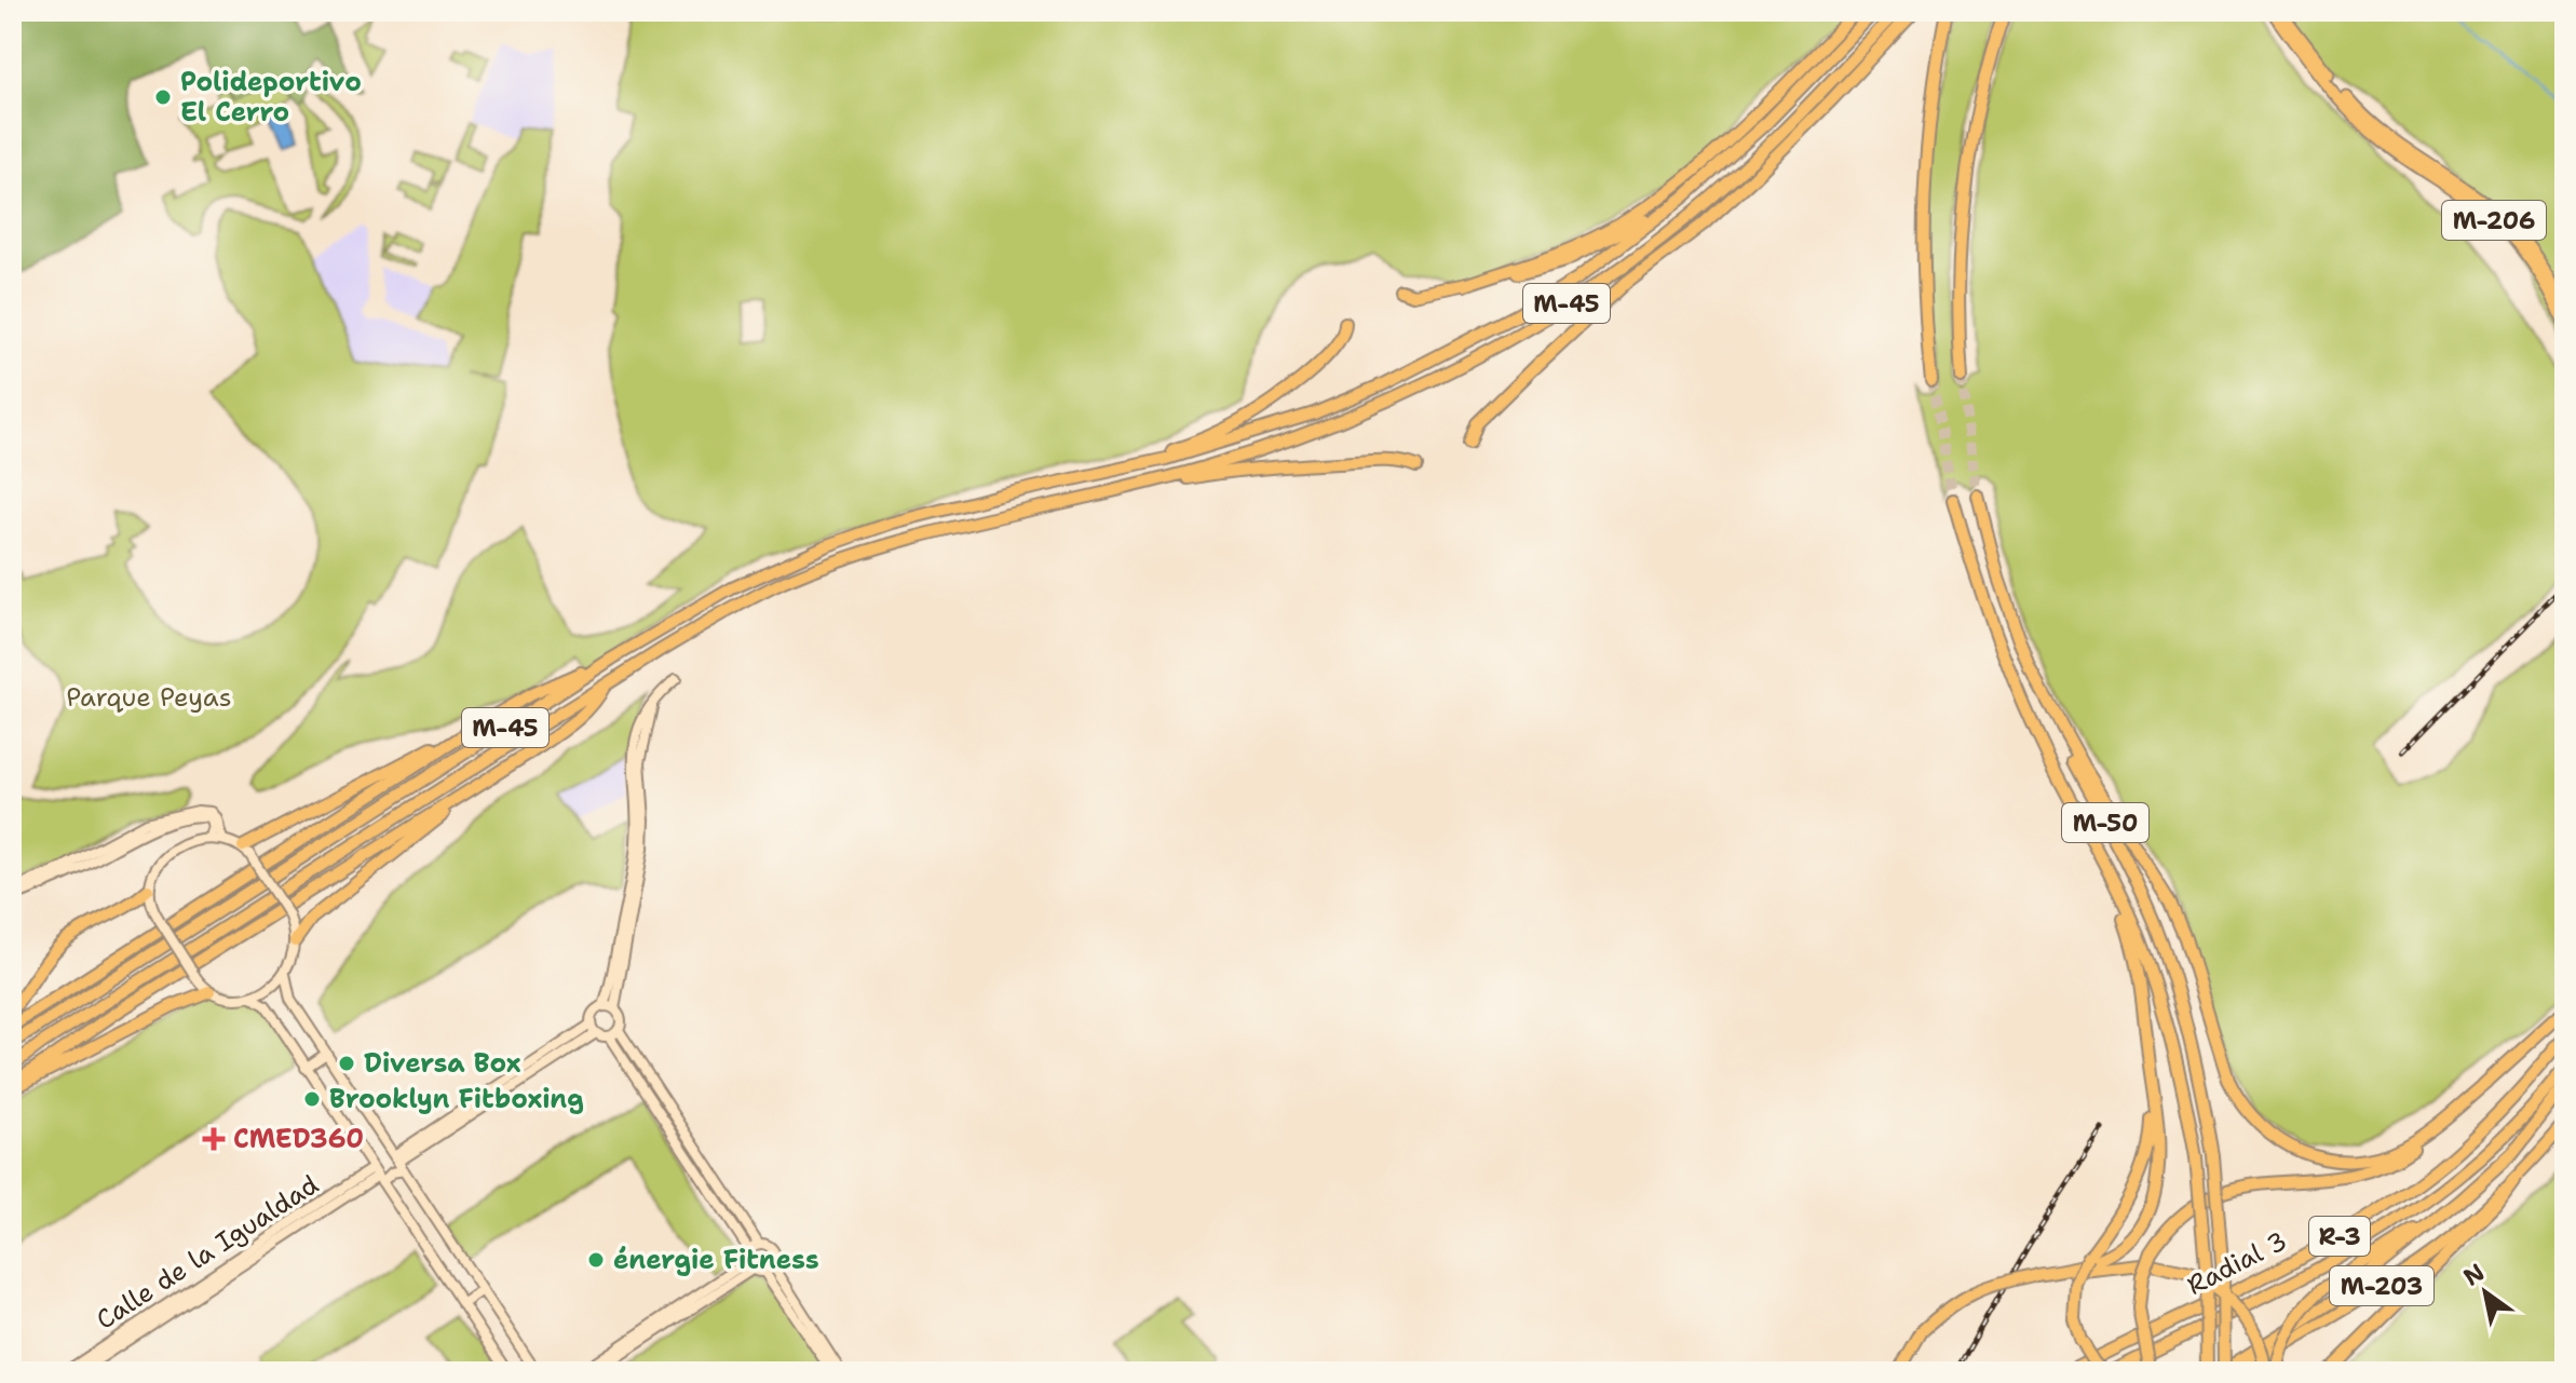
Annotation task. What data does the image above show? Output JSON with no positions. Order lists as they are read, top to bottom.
{
  "streets": {
    "highway": [
      "M-45",
      "M-50",
      "R-3",
      "Radial 3"
    ],
    "main road": ["M-206", "Calle de la Igualdad", "M-203"]
  },
  "parks": ["Parque Peyas"],
  "places": {
    "other": [
      "Polideportivo El Cerro",
      "Diversa Box",
      "Brooklyn Fitboxing",
      "énergie Fitness"
    ],
    "health": ["CMED360"]
  },
  "north": "top left"
}
